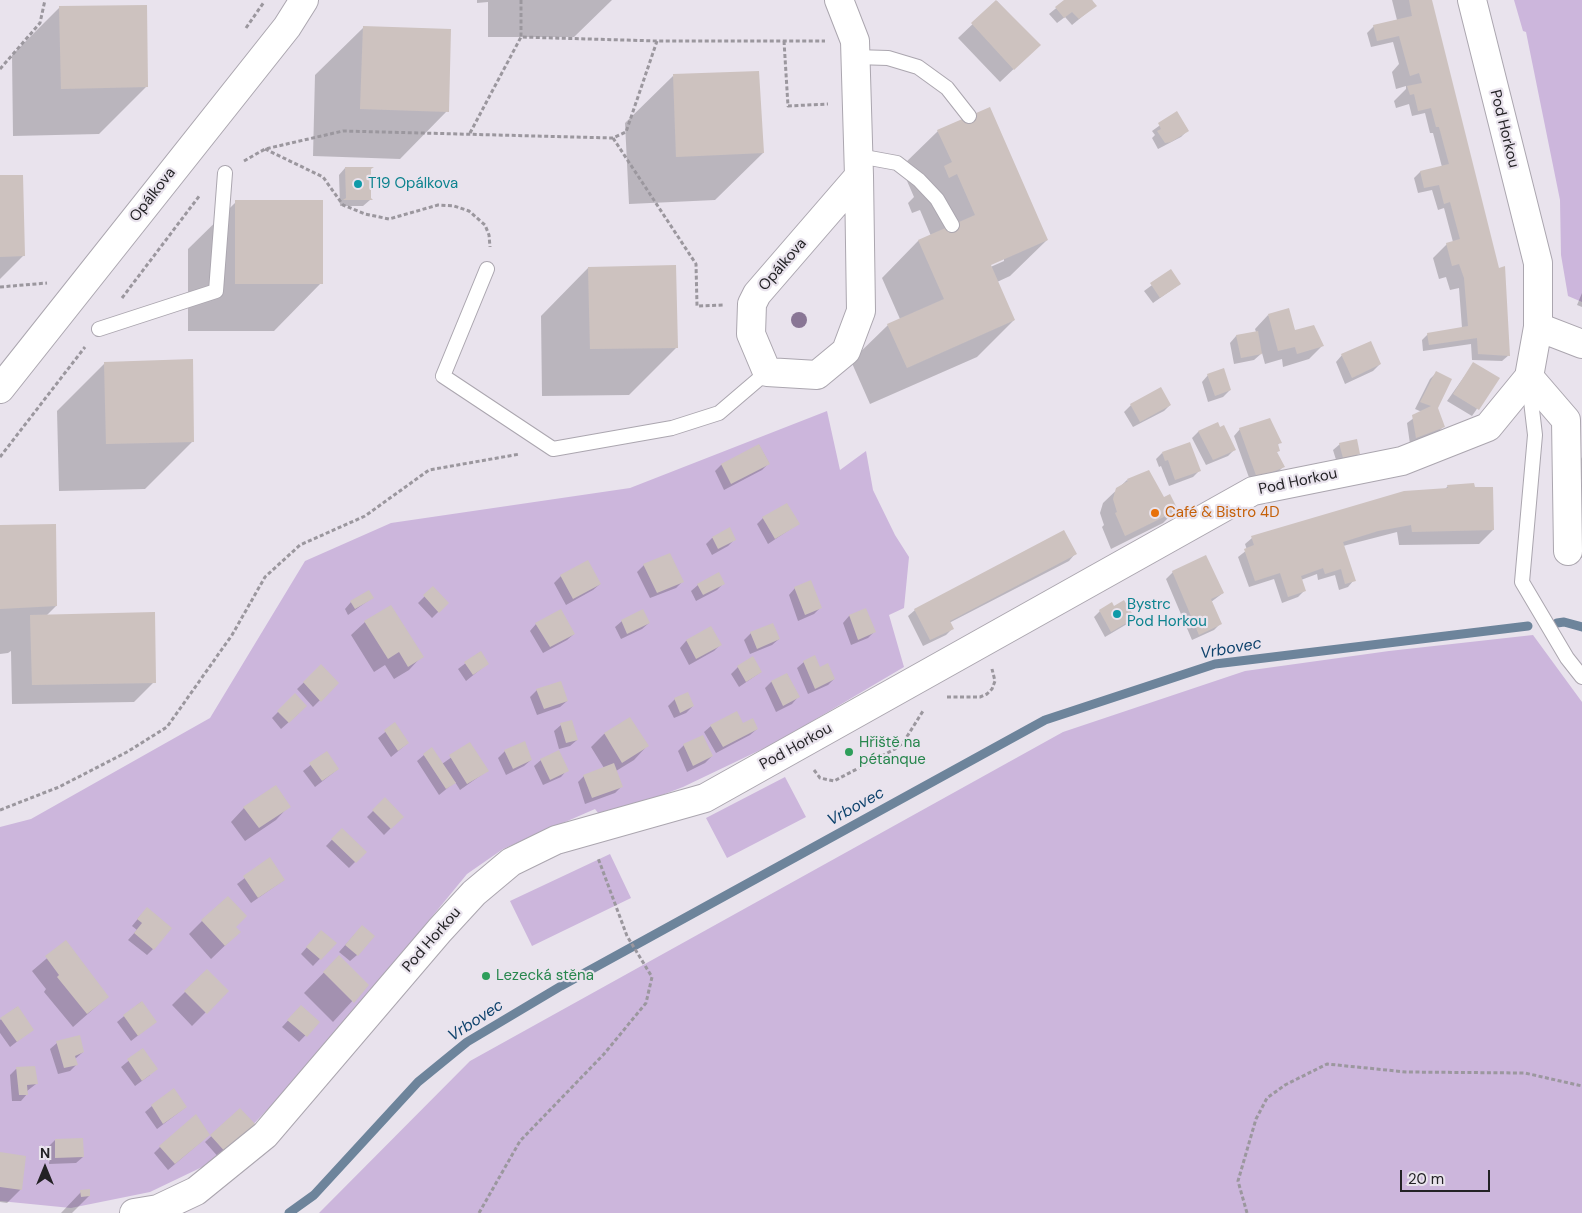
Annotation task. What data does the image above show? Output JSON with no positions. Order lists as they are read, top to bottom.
{
  "streets": {
    "street": ["Pod Horkou", "Opálkova"]
  },
  "water": ["Vrbovec"],
  "places": [
    "T19 Opálkova",
    "Café & Bistro 4D",
    "Bystrc Pod Horkou",
    "Hřiště na pétanque",
    "Lezecká stěna"
  ],
  "scale_bar": "20 m",
  "north": "top"
}
